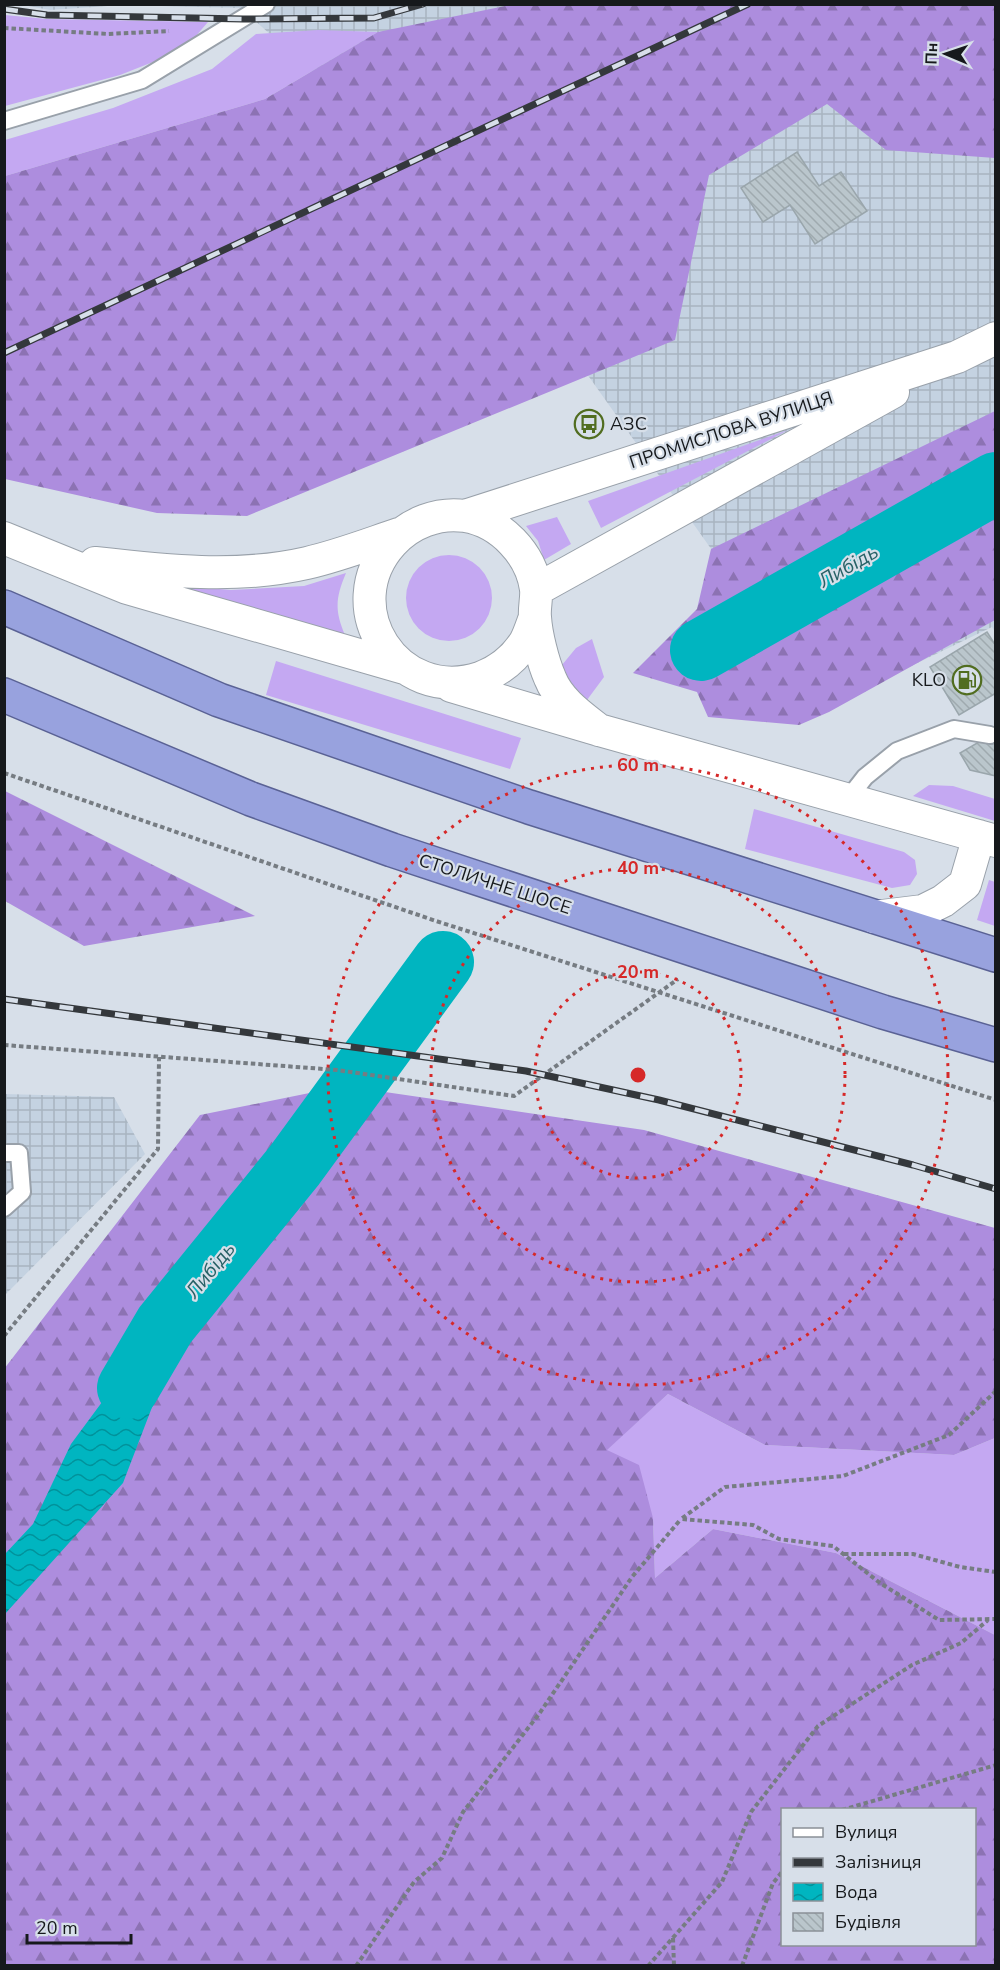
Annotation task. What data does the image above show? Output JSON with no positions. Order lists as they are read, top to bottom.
{
  "streets": {
    "highway": ["СТОЛИЧНЕ ШОСЕ"],
    "street": ["ПРОМИСЛОВА ВУЛИЦЯ"]
  },
  "water": ["Либідь"],
  "places": {
    "bus stop": ["АЗС"],
    "fuel station": ["KLO"]
  },
  "legend": [
    "Вулиця",
    "Залізниця",
    "Вода",
    "Будівля"
  ],
  "scale_bar": "20 m",
  "north": "left",
  "rings": ["60 m", "40 m", "20 m"]
}
